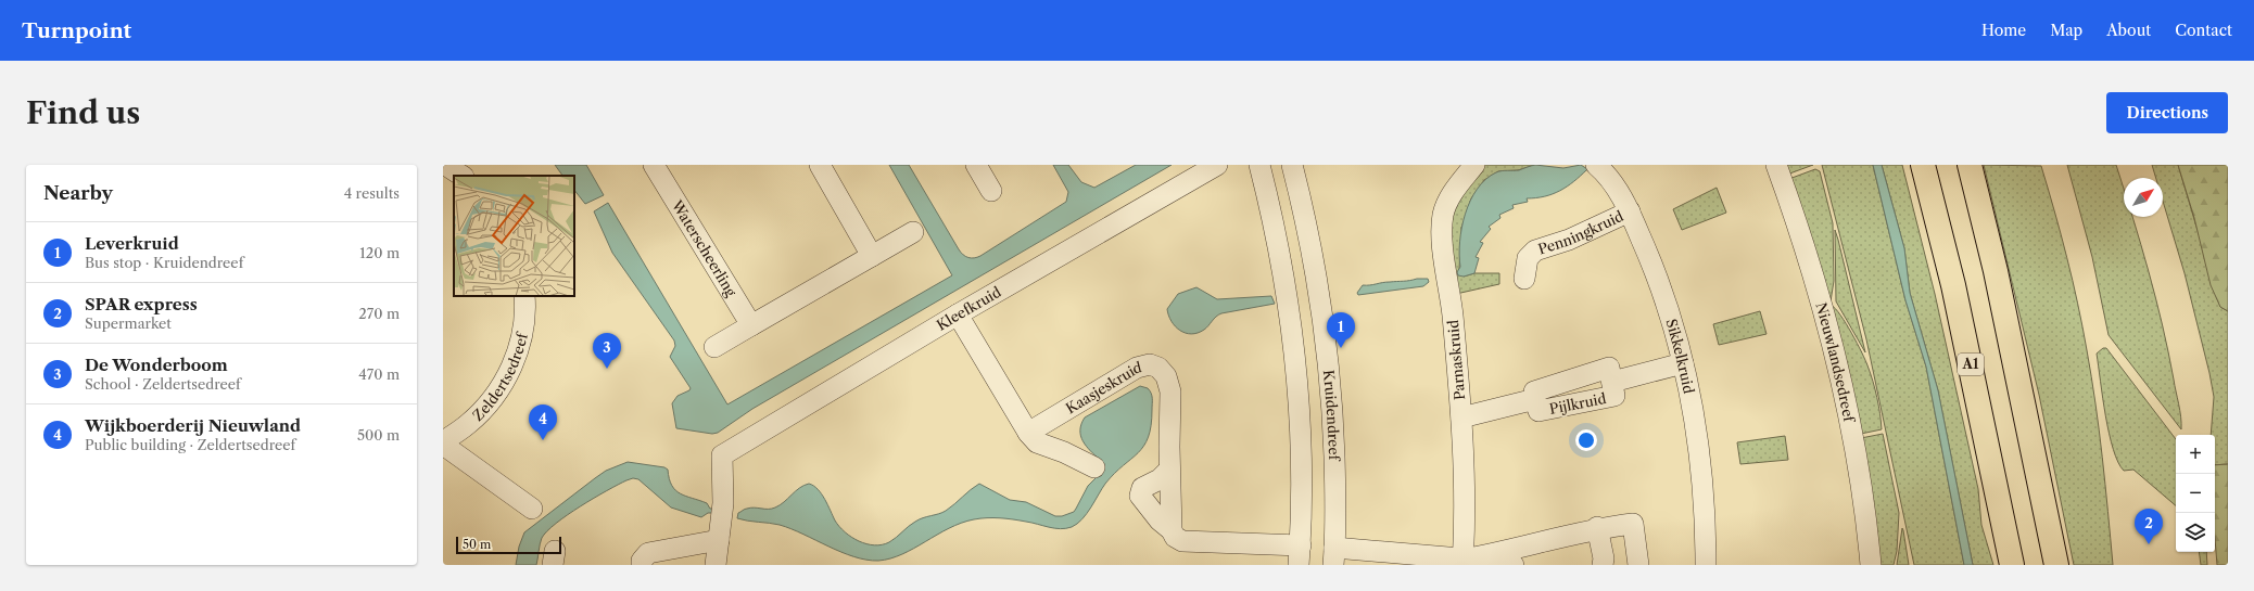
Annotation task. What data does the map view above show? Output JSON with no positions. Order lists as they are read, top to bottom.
{
  "streets": {
    "highway": ["A1"],
    "street": [
      "Penningkruid",
      "Waterscheerling",
      "Kleefkruid",
      "Sikkelkruid",
      "Parnaskruid",
      "Nieuwlandsedreef",
      "Zeldertsedreef",
      "Kaasjeskruid",
      "Pijlkruid",
      "Kruidendreef"
    ]
  },
  "crossings": [
    ["Penningkruid", "Sikkelkruid"],
    ["Sikkelkruid", "Pijlkruid"],
    ["Parnaskruid", "Pijlkruid"]
  ],
  "scale_bar": "50 m",
  "north": "top right",
  "page": {
    "header": "Turnpoint",
    "nav": [
      "Home",
      "Map",
      "About",
      "Contact"
    ],
    "buttons": "Directions",
    "title": "Find us",
    "heading": ["Nearby", "4 results"],
    "list": [
      {
        "mark": "1",
        "name": "Leverkruid",
        "note": "Bus stop · Kruidendreef",
        "value": "120 m"
      },
      {
        "mark": "2",
        "name": "SPAR express",
        "note": "Supermarket",
        "value": "270 m"
      },
      {
        "mark": "3",
        "name": "De Wonderboom",
        "note": "School · Zeldertsedreef",
        "value": "470 m"
      },
      {
        "mark": "4",
        "name": "Wijkboerderij Nieuwland",
        "note": "Public building · Zeldertsedreef",
        "value": "500 m"
      }
    ],
    "pins": [
      "1",
      "3",
      "4",
      "2"
    ],
    "map_buttons": ["+", "−"],
    "scale": "50 m"
  }
}
